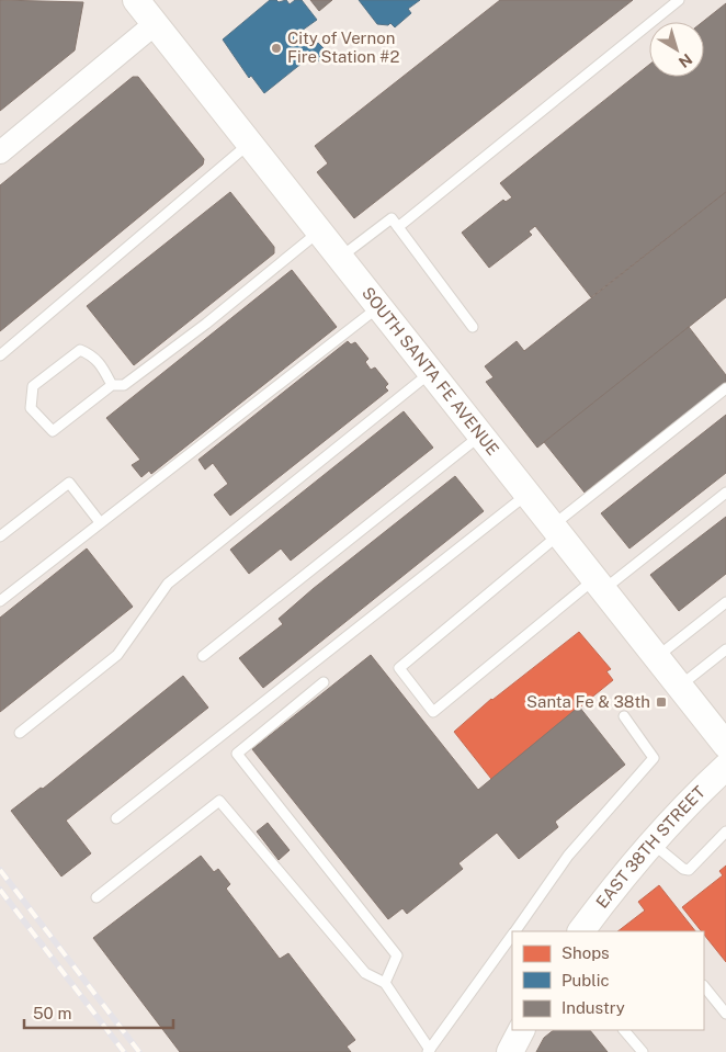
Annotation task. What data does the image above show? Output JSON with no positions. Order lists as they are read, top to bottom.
{
  "streets": {
    "main road": ["SOUTH SANTA FE AVENUE", "EAST 38TH STREET"]
  },
  "places": {
    "other": ["City of Vernon Fire Station #2"],
    "transit": ["Santa Fe & 38th"]
  },
  "legend": ["Shops", "Public", "Industry"],
  "scale_bar": "50 m",
  "north": "bottom right"
}
